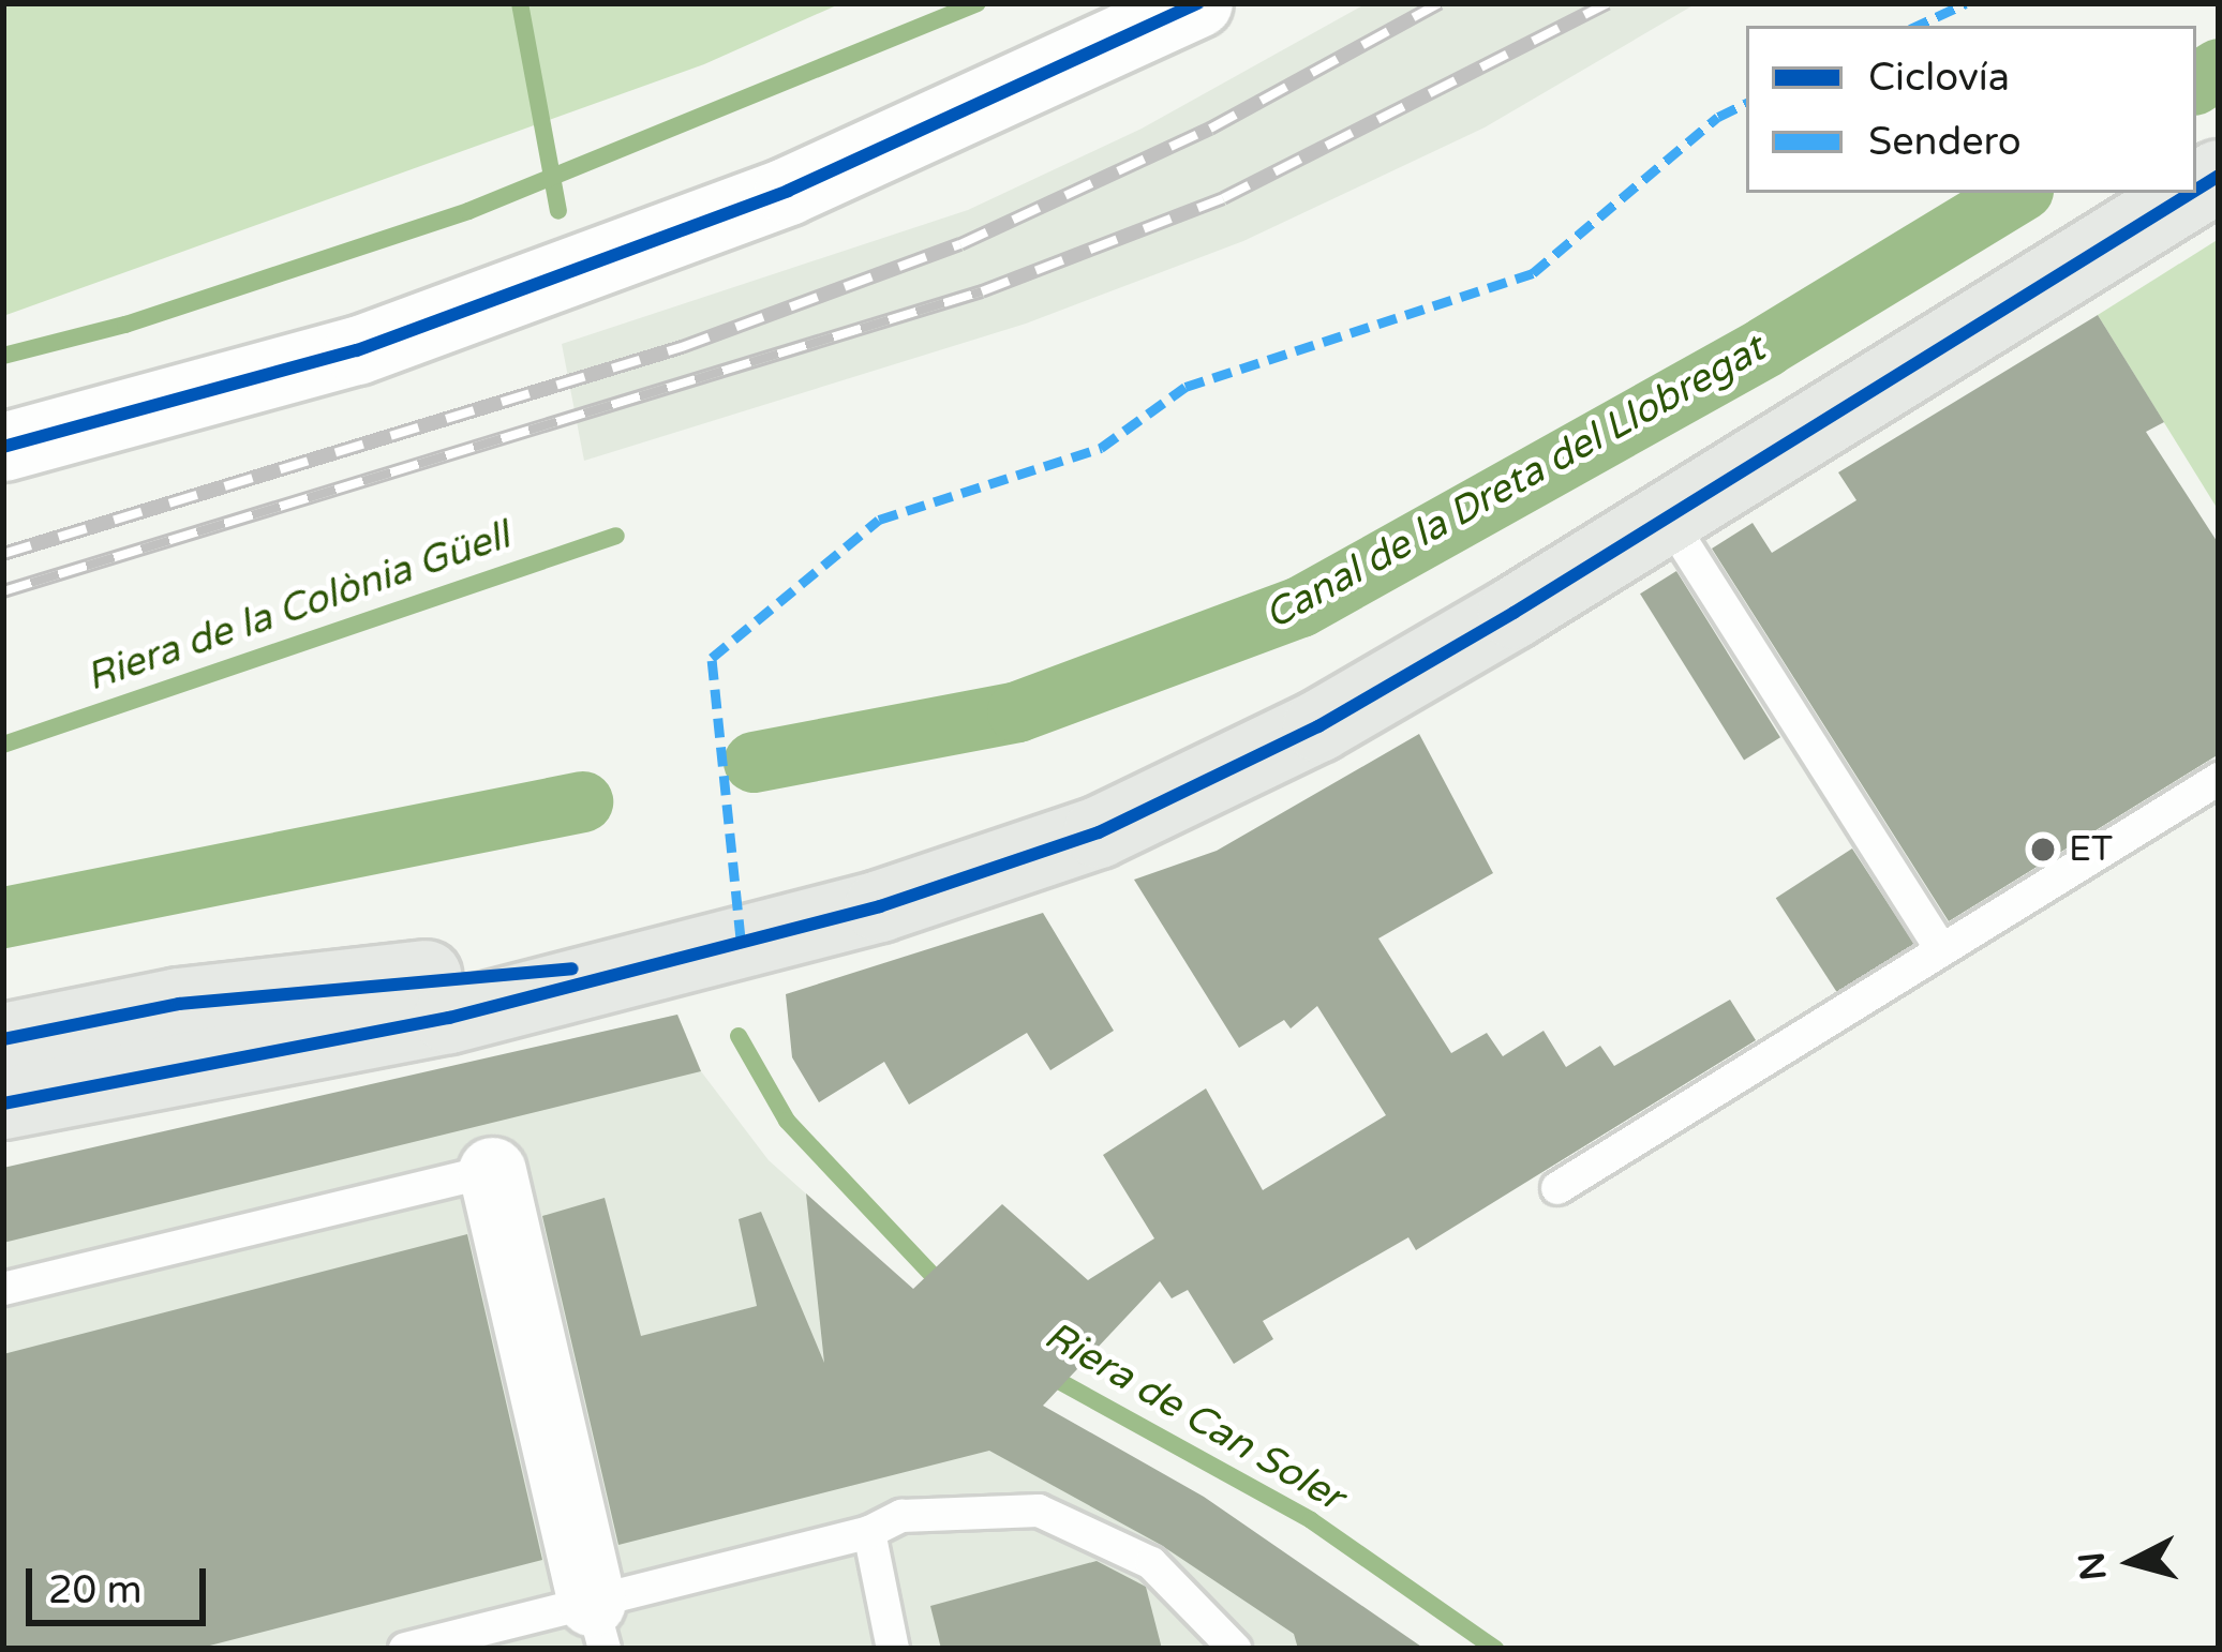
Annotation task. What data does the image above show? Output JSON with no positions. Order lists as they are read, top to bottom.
{
  "water": ["Canal de la Dreta del Llobregat", "Riera de la Colònia Güell", "Riera de Can Soler"],
  "places": ["ET"],
  "legend": ["Ciclovía", "Sendero"],
  "scale_bar": "20 m",
  "north": "left"
}
